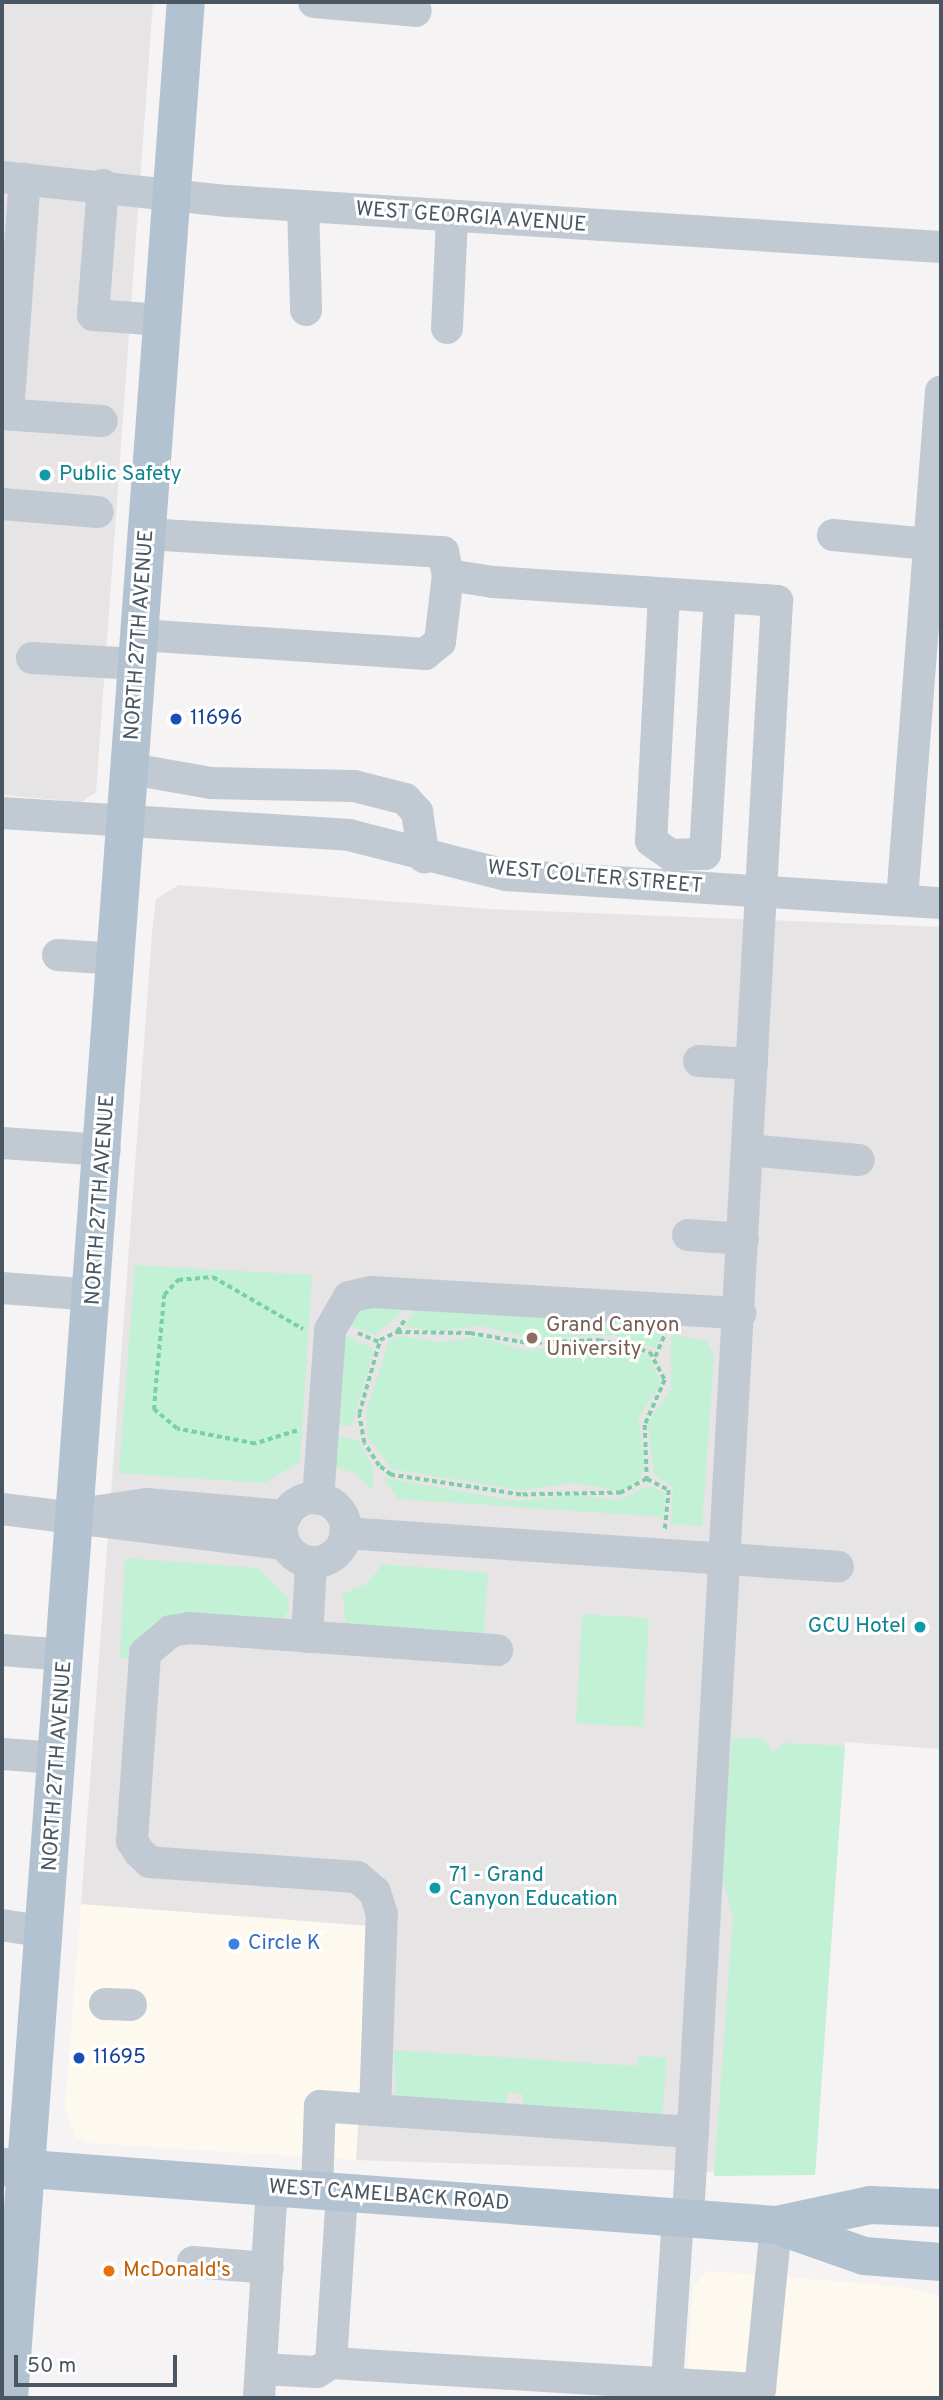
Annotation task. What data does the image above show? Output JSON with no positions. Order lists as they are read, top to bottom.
{
  "streets": {
    "main road": ["NORTH 27TH AVENUE", "WEST CAMELBACK ROAD"],
    "street": ["WEST GEORGIA AVENUE", "WEST COLTER STREET"]
  },
  "crossings": [
    ["WEST GEORGIA AVENUE", "NORTH 27TH AVENUE"],
    ["NORTH 27TH AVENUE", "WEST COLTER STREET"],
    ["NORTH 27TH AVENUE", "WEST CAMELBACK ROAD"]
  ],
  "places": [
    "Public Safety",
    "11696",
    "Grand Canyon University",
    "GCU Hotel",
    "71 - Grand Canyon Education",
    "Circle K",
    "11695",
    "McDonald's"
  ],
  "scale_bar": "50 m"
}
